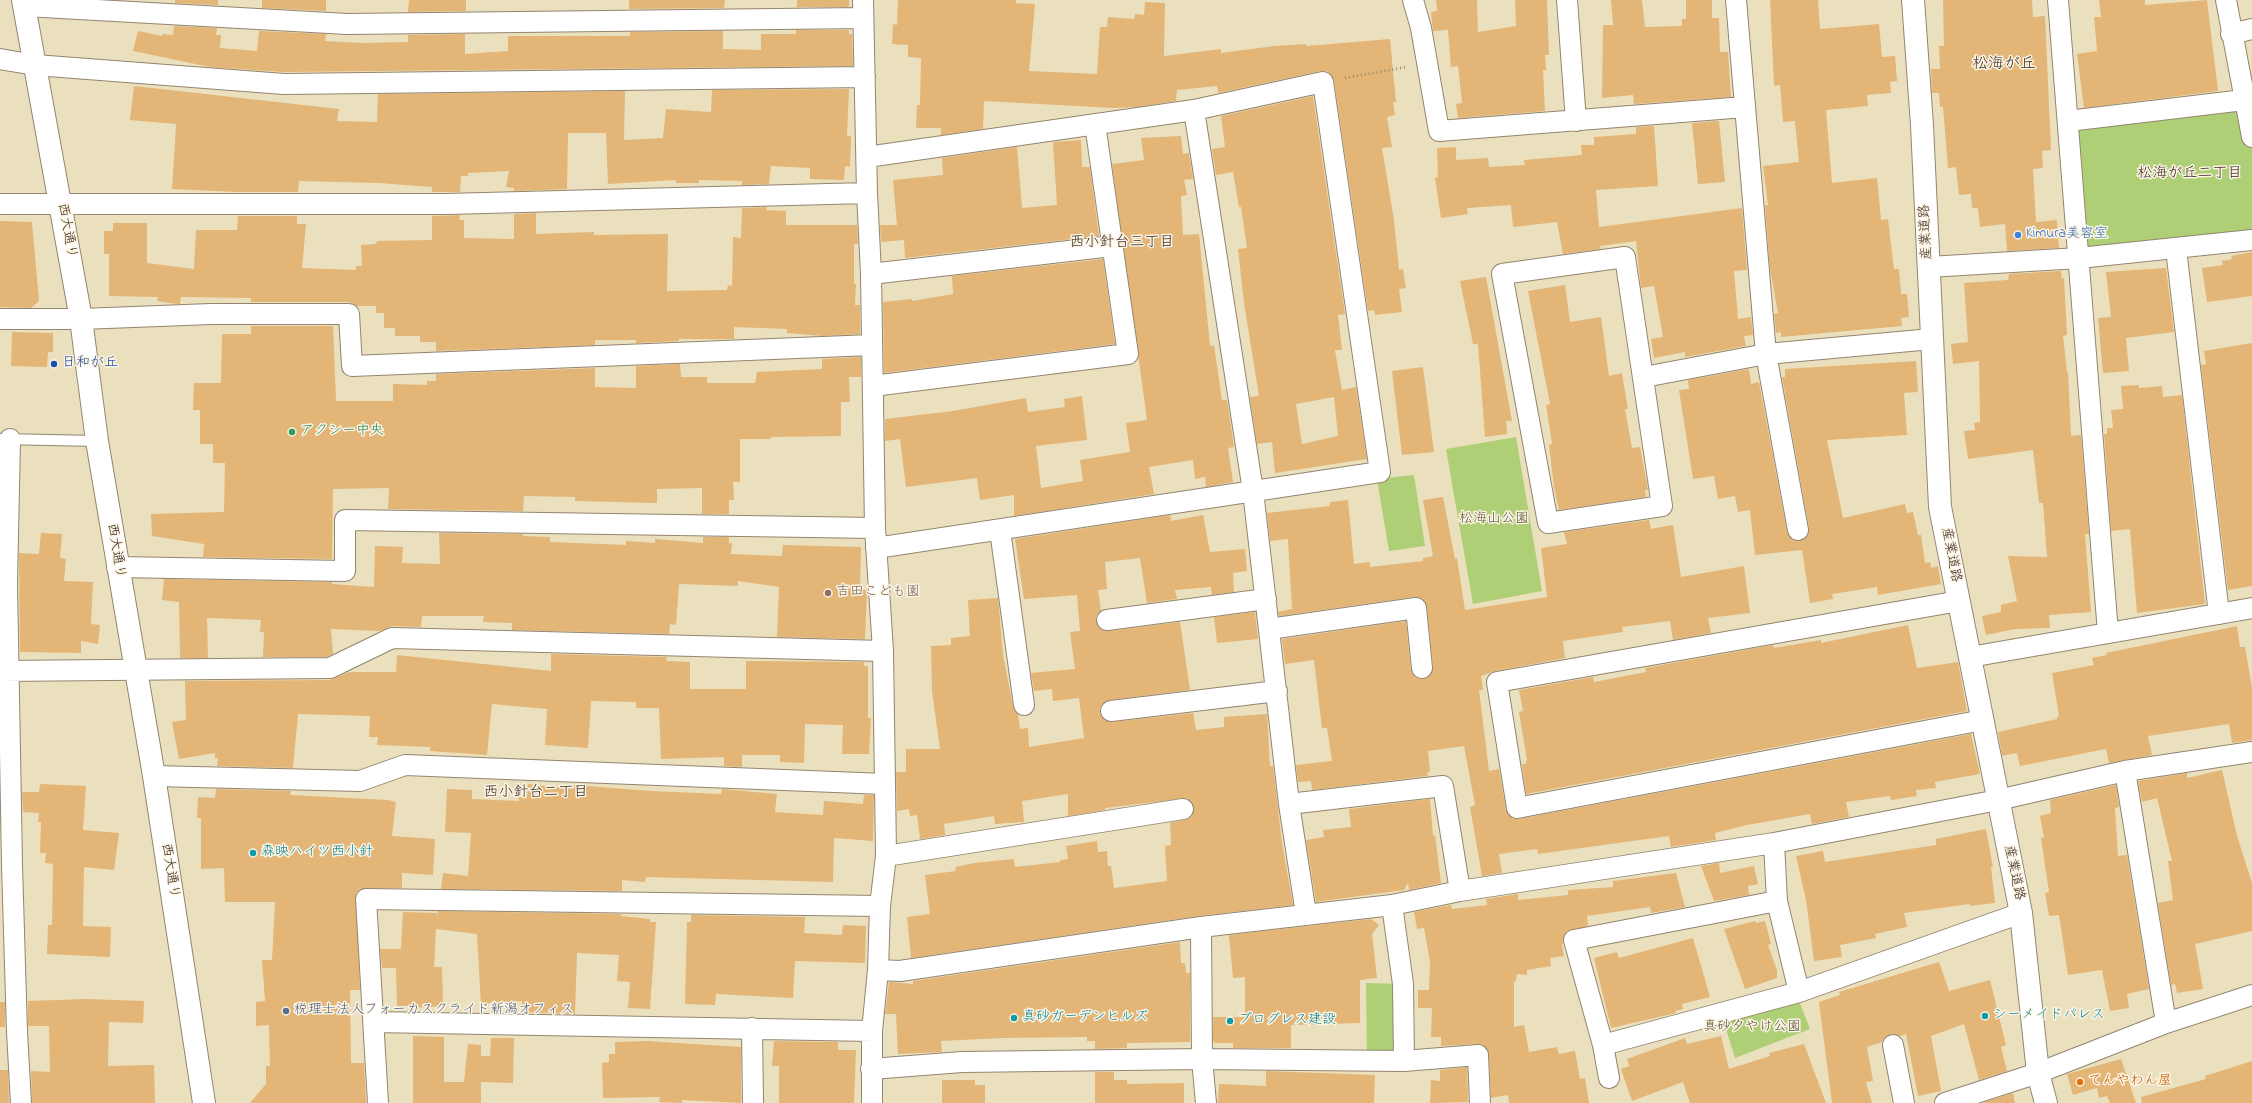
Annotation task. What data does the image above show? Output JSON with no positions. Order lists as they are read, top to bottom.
{
  "streets": {
    "street": ["西大通り", "産業道路"]
  },
  "districts": [
    "松海が丘",
    "松海が丘二丁目",
    "西小針台三丁目",
    "西小針台二丁目"
  ],
  "parks": ["松海山公園", "真砂夕やけ公園"],
  "places": [
    "Kimura美容室",
    "日和が丘",
    "アクシー中央",
    "吉田こども園",
    "森映ハイツ西小針",
    "税理士法人フォーカスクライド新潟オフィス",
    "シーメイドパレス",
    "真砂ガーデンヒルズ",
    "プログレス建設",
    "てんやわん屋"
  ]
}
